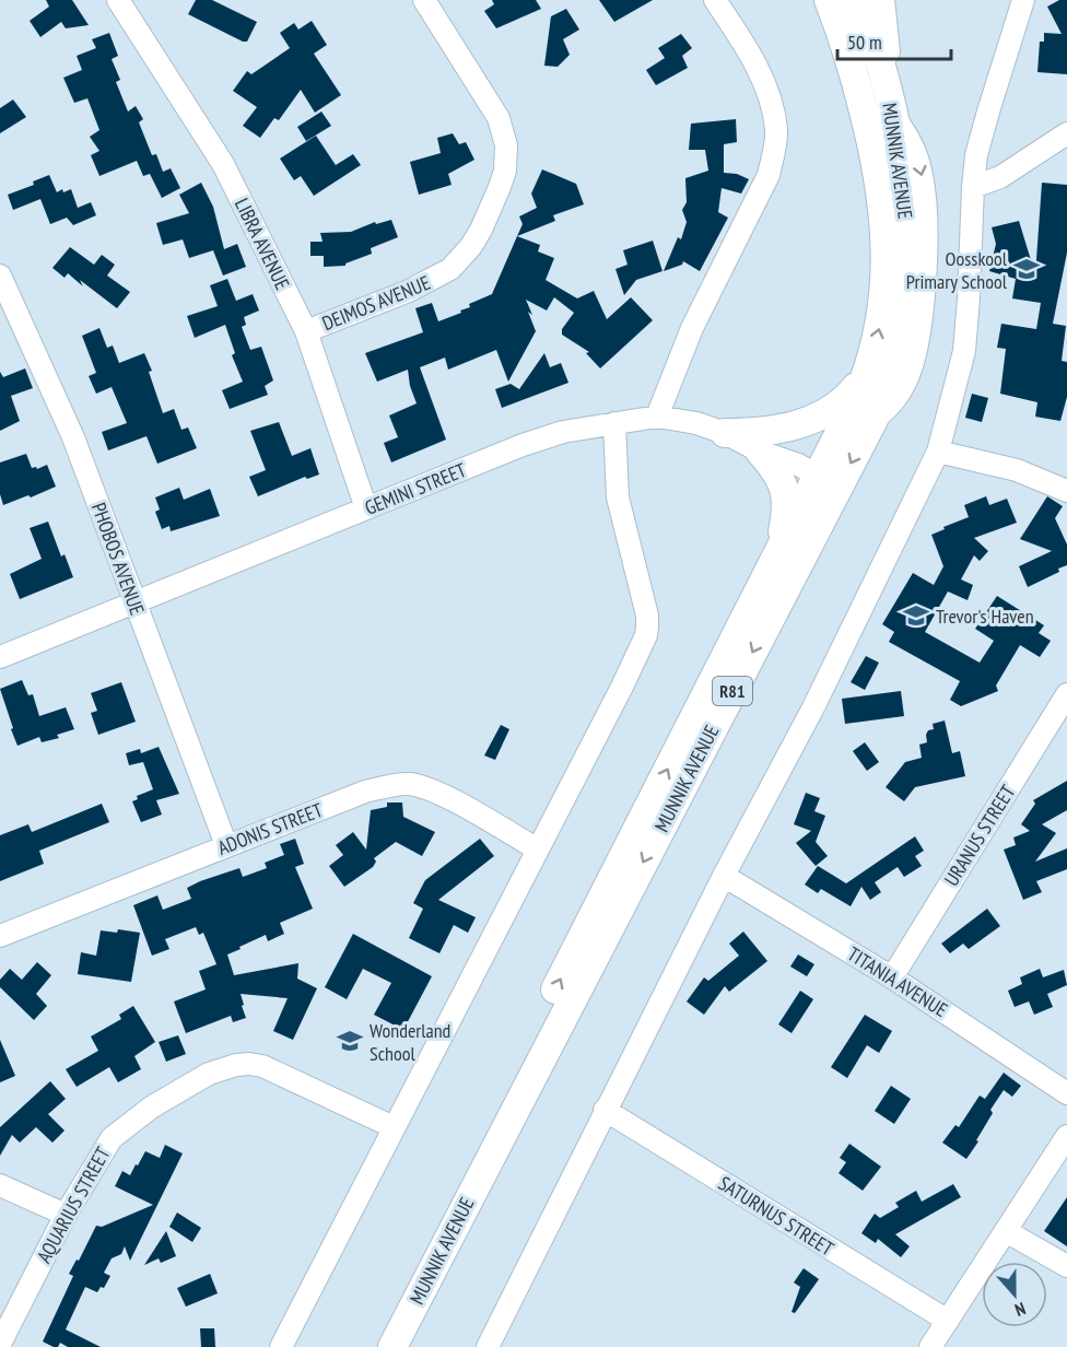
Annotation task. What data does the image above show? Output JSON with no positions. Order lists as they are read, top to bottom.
{
  "streets": {
    "main road": ["MUNNIK AVENUE", "R81"],
    "street": [
      "LIBRA AVENUE",
      "DEIMOS AVENUE",
      "GEMINI STREET",
      "PHOBOS AVENUE",
      "ADONIS STREET",
      "URANUS STREET",
      "TITANIA AVENUE",
      "AQUARIUS STREET",
      "SATURNUS STREET"
    ]
  },
  "crossings": [
    ["MUNNIK AVENUE", "GEMINI STREET"],
    ["LIBRA AVENUE", "DEIMOS AVENUE"],
    ["LIBRA AVENUE", "GEMINI STREET"],
    ["GEMINI STREET", "PHOBOS AVENUE"],
    ["PHOBOS AVENUE", "ADONIS STREET"],
    ["URANUS STREET", "TITANIA AVENUE"]
  ],
  "places": {
    "school or university": ["Oosskool Primary School", "Trevor's Haven", "Wonderland School"]
  },
  "scale_bar": "50 m",
  "north": "bottom"
}
